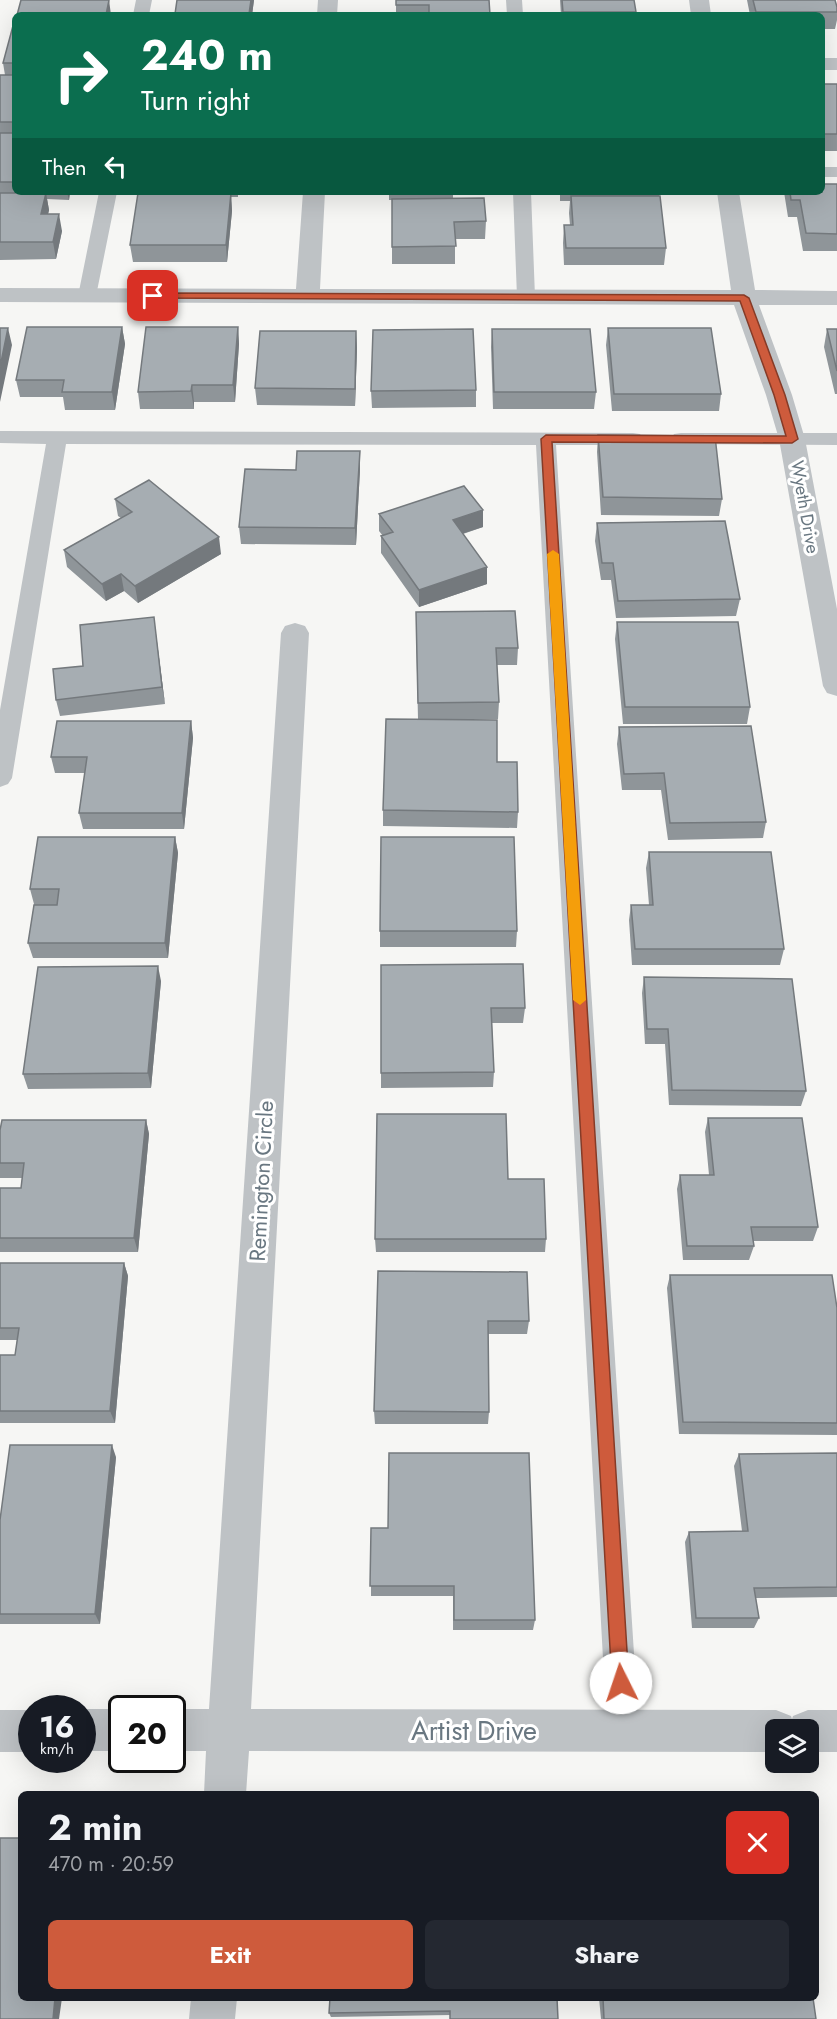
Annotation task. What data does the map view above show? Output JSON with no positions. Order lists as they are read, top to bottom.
{
  "streets": {
    "street": ["Wyeth Drive", "Remington Circle", "Artist Drive"]
  },
  "crossings": [
    ["Remington Circle", "Artist Drive"]
  ],
  "page": {
    "turn": ["240 m", "Turn right"],
    "then": "Then",
    "speed": "16 km/h",
    "limit": "20",
    "heading": ["2 min", "470 m · 20:59"],
    "buttons": ["Exit", "Share"]
  }
}
